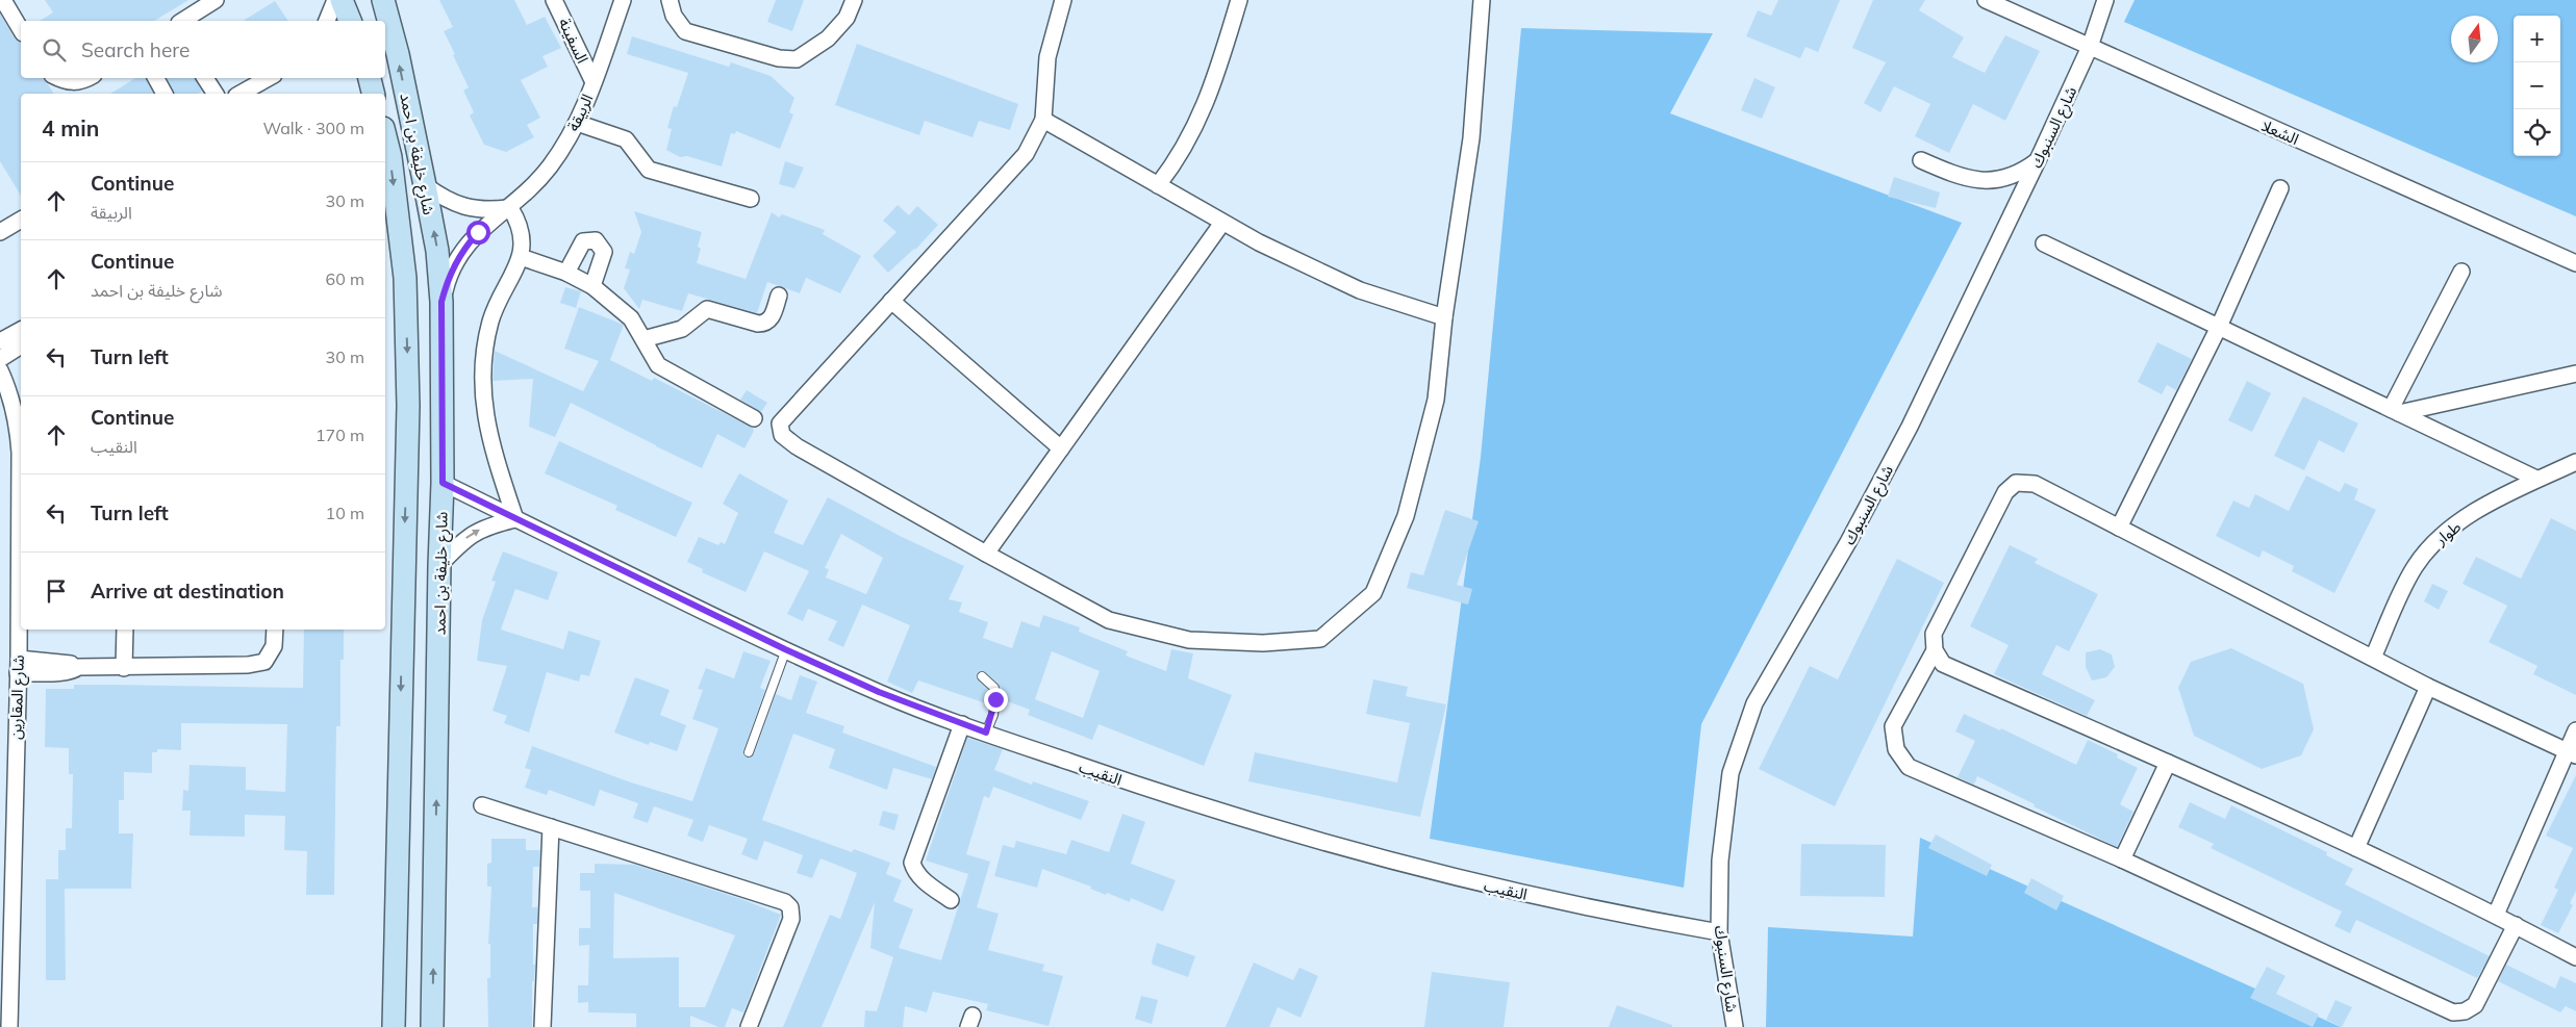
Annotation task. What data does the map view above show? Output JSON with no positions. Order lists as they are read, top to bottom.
{
  "streets": {
    "street": [
      "السفينة",
      "الربيقة",
      "شارع السنبوك",
      "الشعلا",
      "شارع خليفة بن احمد",
      "طوار",
      "شارع المقارين",
      "النقيب"
    ]
  },
  "crossings": [
    ["السفينة", "الربيقة"],
    ["الربيقة", "شارع خليفة بن احمد"],
    ["شارع السنبوك", "الشعلا"],
    ["شارع السنبوك", "النقيب"],
    ["شارع خليفة بن احمد", "النقيب"]
  ],
  "north": "top",
  "page": {
    "map_buttons": ["+", "−"],
    "search": "Search here",
    "heading": ["4 min", "Walk · 300 m"],
    "list": [
      ["Continue", "الربيقة", "30 m"],
      ["Continue", "شارع خليفة بن احمد", "60 m"],
      ["Turn left", "30 m"],
      ["Continue", "النقيب", "170 m"],
      ["Turn left", "10 m"],
      "Arrive at destination"
    ]
  }
}
